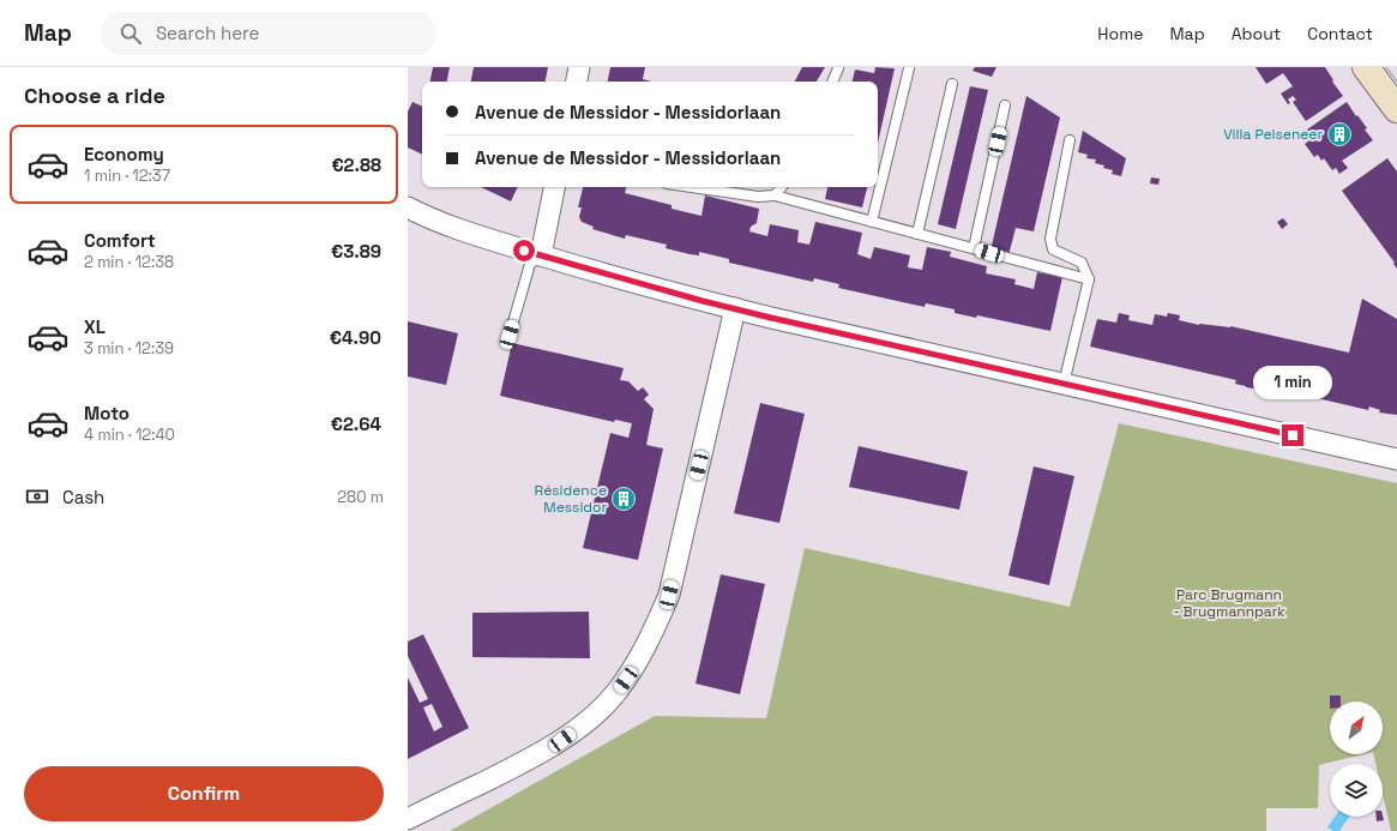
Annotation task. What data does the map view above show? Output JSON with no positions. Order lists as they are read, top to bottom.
{
  "parks": ["Parc Brugmann - Brugmannpark"],
  "places": {
    "building": ["Villa Pelseneer", "Résidence Messidor"]
  },
  "north": "top right",
  "page": {
    "header": "Map",
    "search": "Search here",
    "nav": [
      "Home",
      "Map",
      "About",
      "Contact"
    ],
    "heading": "Choose a ride",
    "banner": ["Avenue de Messidor - Messidorlaan", "Avenue de Messidor - Messidorlaan"],
    "list": [
      {
        "name": "Economy",
        "note": "1 min · 12:37",
        "value": "€2.88"
      },
      {
        "name": "Comfort",
        "note": "2 min · 12:38",
        "value": "€3.89"
      },
      {
        "name": "XL",
        "note": "3 min · 12:39",
        "value": "€4.90"
      },
      {
        "name": "Moto",
        "note": "4 min · 12:40",
        "value": "€2.64"
      }
    ],
    "bubble": "1 min",
    "pay": ["Cash", "280 m"],
    "buttons": "Confirm"
  }
}
